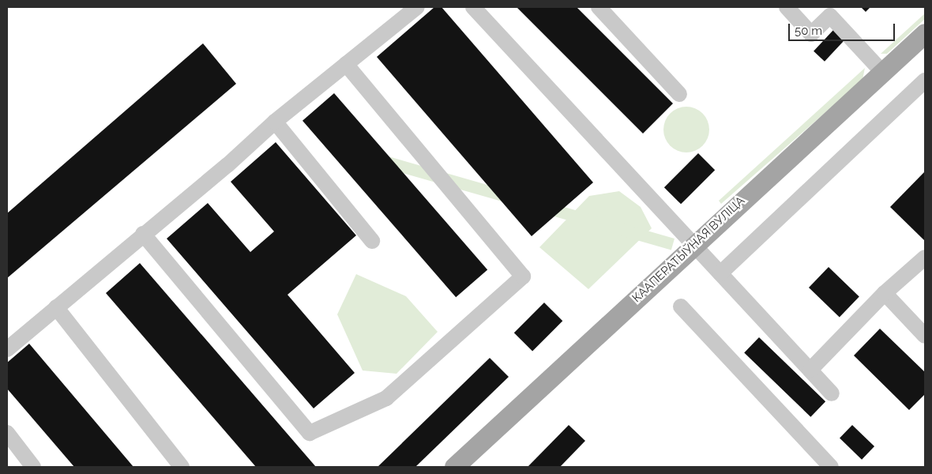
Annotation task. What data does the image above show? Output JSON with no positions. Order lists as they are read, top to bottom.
{
  "streets": {
    "main road": ["КААПЕРАТЫЎНАЯ ВУЛІЦА"]
  },
  "scale_bar": "50 m"
}
